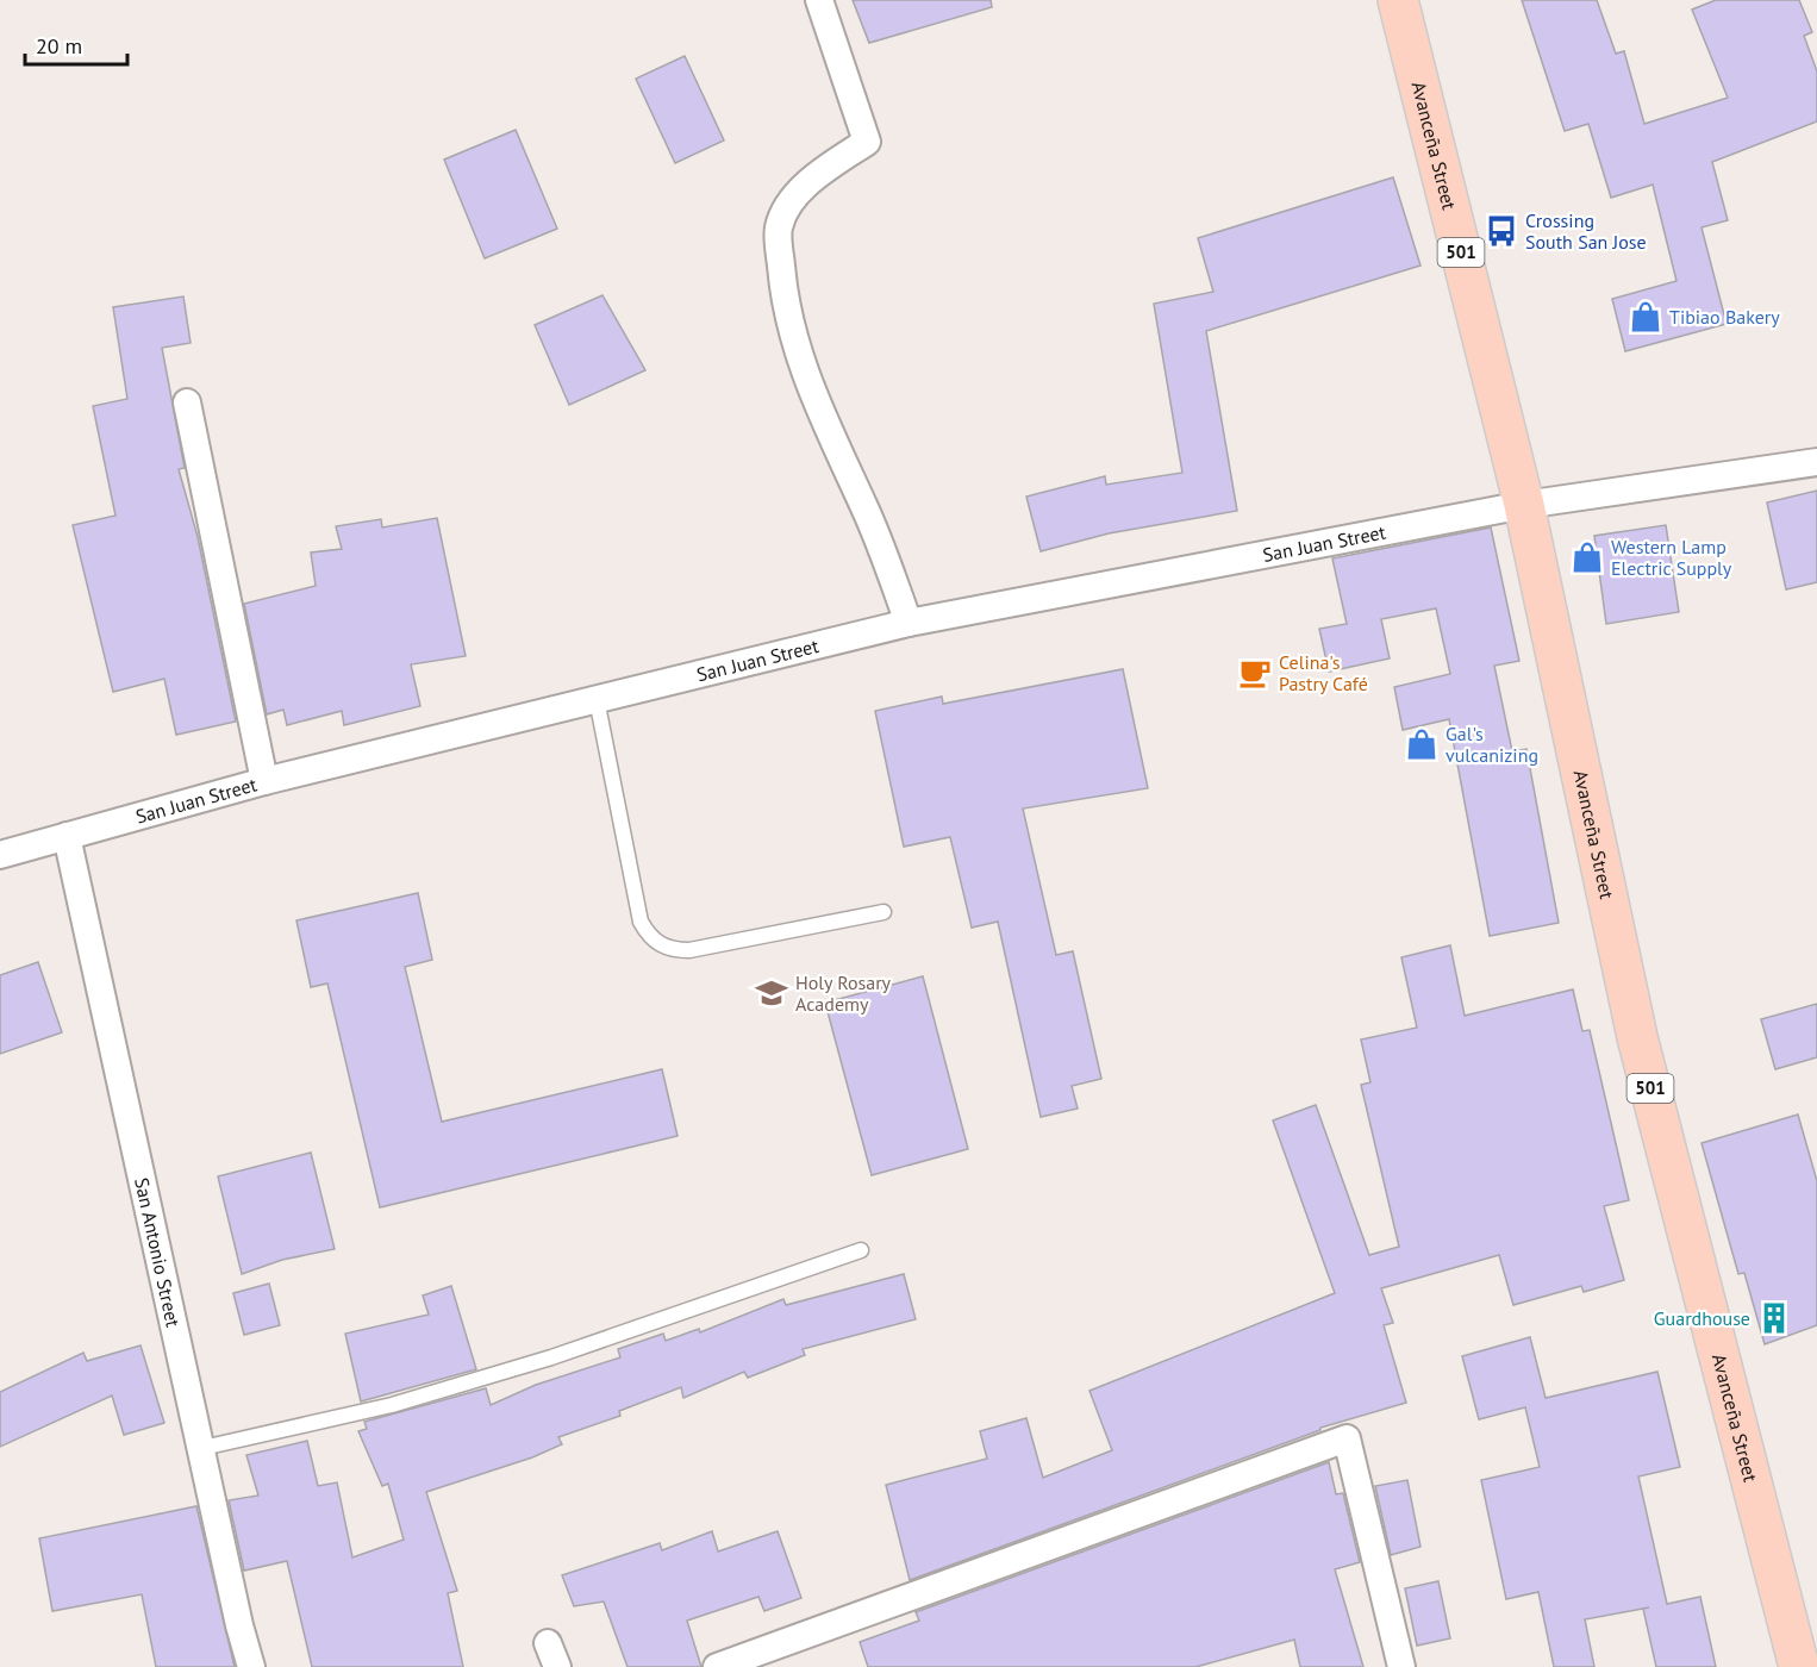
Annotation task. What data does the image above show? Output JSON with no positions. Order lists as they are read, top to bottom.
{
  "streets": {
    "main road": ["Avanceña Street", "501"],
    "street": ["San Juan Street", "San Antonio Street"]
  },
  "crossings": [
    ["Avanceña Street", "San Juan Street"],
    ["San Juan Street", "San Antonio Street"]
  ],
  "places": {
    "bus stop": ["Crossing South San Jose"],
    "shop": ["Tibiao Bakery", "Western Lamp Electric Supply", "Gal's vulcanizing"],
    "cafe": ["Celina's Pastry Café"],
    "school or university": ["Holy Rosary Academy"],
    "building": ["Guardhouse"]
  },
  "scale_bar": "20 m"
}
